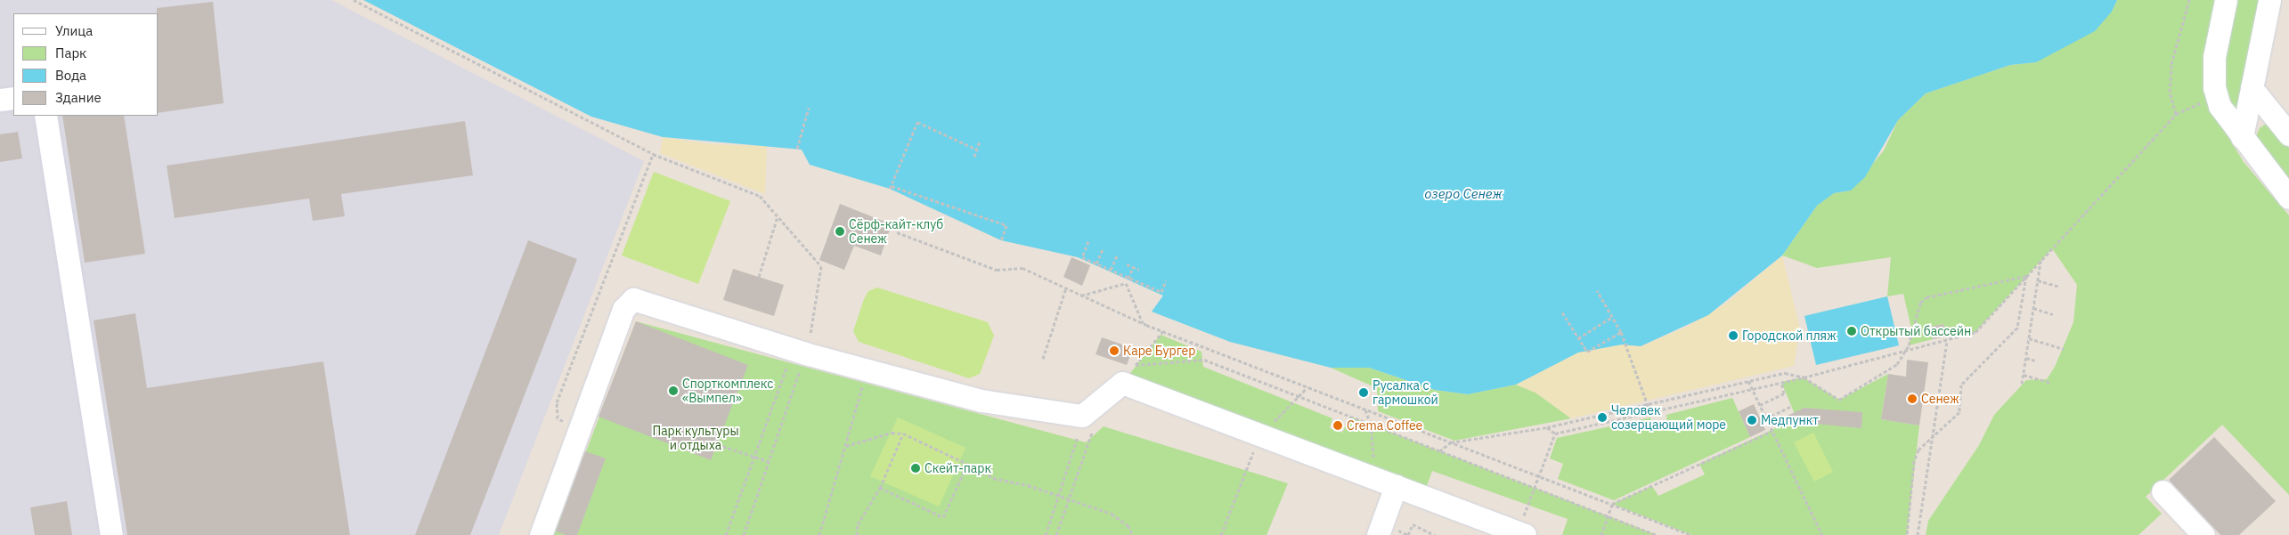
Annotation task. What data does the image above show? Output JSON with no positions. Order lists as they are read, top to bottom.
{
  "water": ["озеро Сенеж"],
  "parks": ["Парк культуры и отдыха"],
  "places": [
    "Сёрф-кайт-клуб Сенеж",
    "Открытый бассейн",
    "Городской пляж",
    "Каре Бургер",
    "Спорткомплекс «Вымпел»",
    "Русалка с гармошкой",
    "Сенеж",
    "Человек созерцающий море",
    "Медпункт",
    "Crema Coffee",
    "Скейт-парк"
  ],
  "legend": [
    "Улица",
    "Парк",
    "Вода",
    "Здание"
  ]
}
